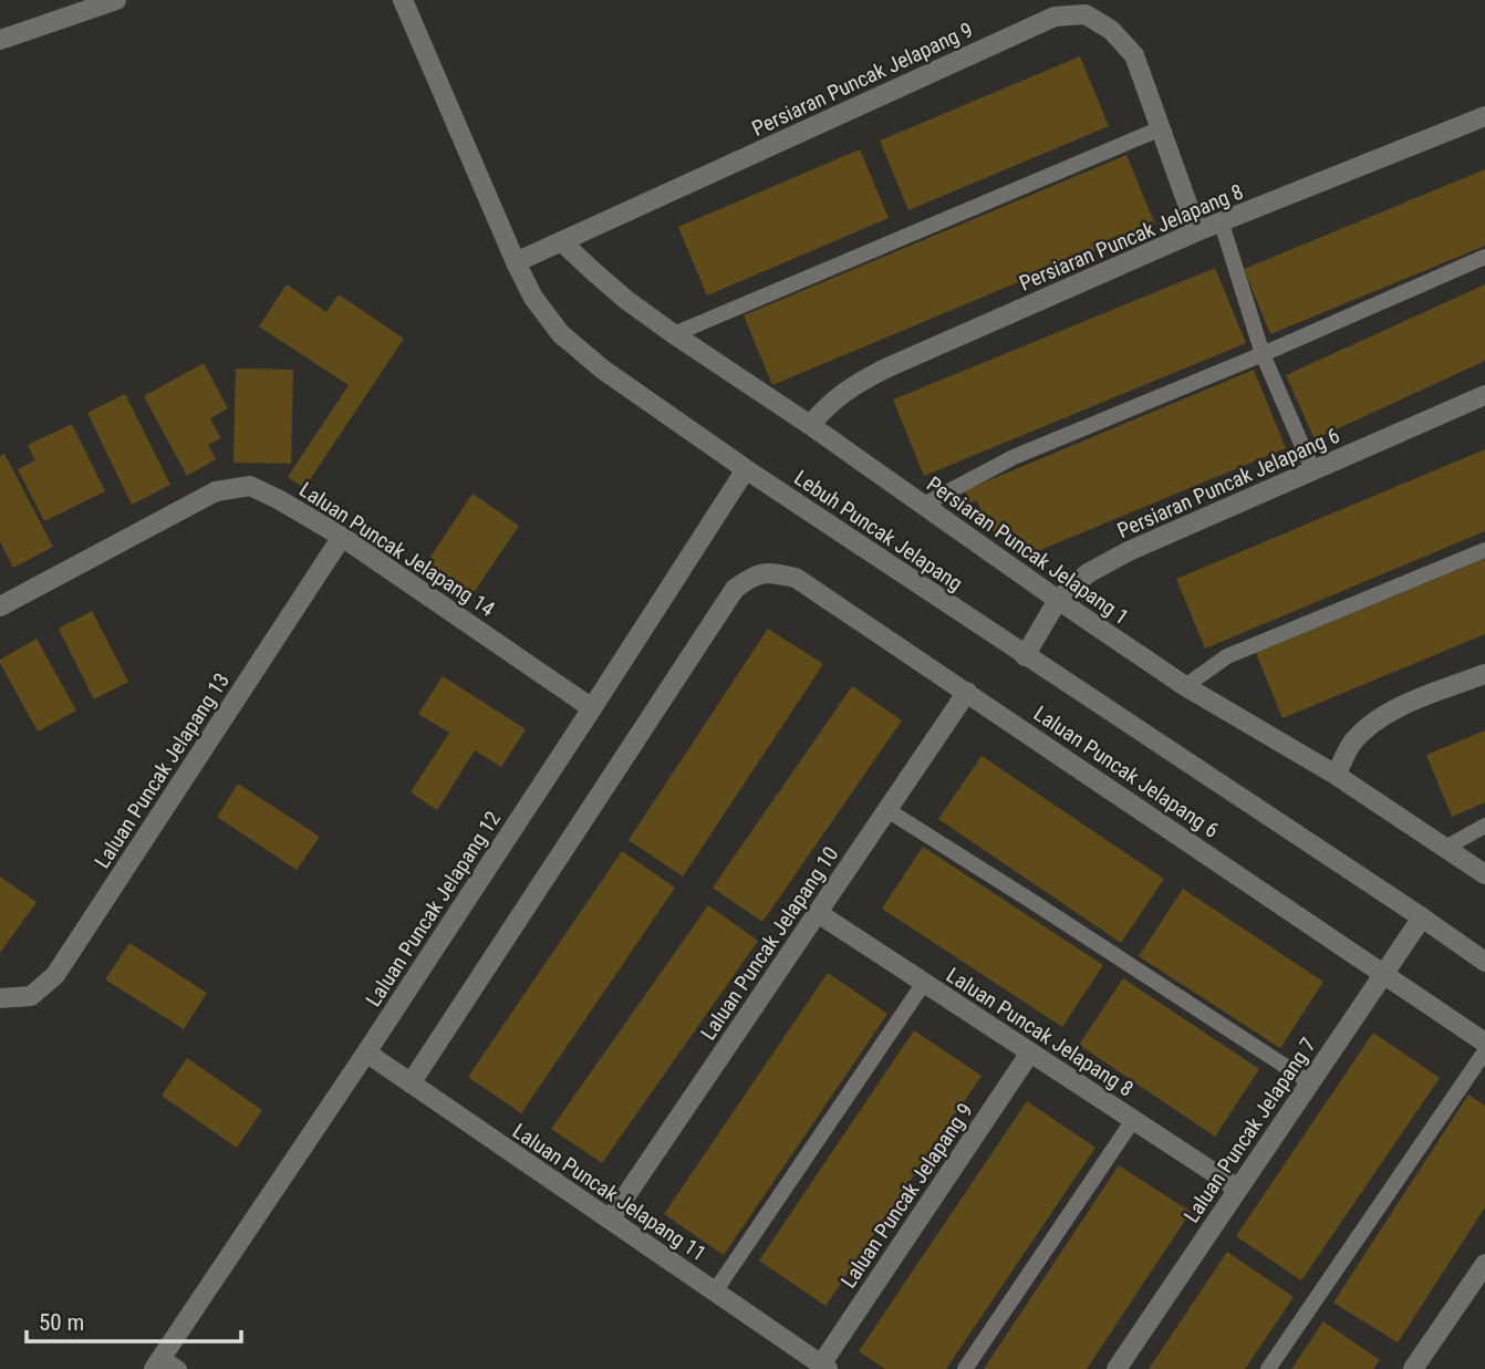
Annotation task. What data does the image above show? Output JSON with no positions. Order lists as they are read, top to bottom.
{
  "streets": {
    "street": [
      "Persiaran Puncak Jelapang 9",
      "Persiaran Puncak Jelapang 8",
      "Persiaran Puncak Jelapang 6",
      "Lebuh Puncak Jelapang",
      "Laluan Puncak Jelapang 14",
      "Persiaran Puncak Jelapang 1",
      "Laluan Puncak Jelapang 13",
      "Laluan Puncak Jelapang 6",
      "Laluan Puncak Jelapang 12",
      "Laluan Puncak Jelapang 10",
      "Laluan Puncak Jelapang 8",
      "Laluan Puncak Jelapang 7",
      "Laluan Puncak Jelapang 11",
      "Laluan Puncak Jelapang 9"
    ]
  },
  "crossings": [
    ["Persiaran Puncak Jelapang 9", "Persiaran Puncak Jelapang 8"],
    ["Persiaran Puncak Jelapang 9", "Lebuh Puncak Jelapang"],
    ["Persiaran Puncak Jelapang 9", "Persiaran Puncak Jelapang 1"],
    ["Persiaran Puncak Jelapang 8", "Persiaran Puncak Jelapang 1"],
    ["Persiaran Puncak Jelapang 6", "Lebuh Puncak Jelapang"],
    ["Persiaran Puncak Jelapang 6", "Persiaran Puncak Jelapang 1"],
    ["Lebuh Puncak Jelapang", "Laluan Puncak Jelapang 12"],
    ["Lebuh Puncak Jelapang", "Laluan Puncak Jelapang 7"],
    ["Laluan Puncak Jelapang 14", "Laluan Puncak Jelapang 13"],
    ["Laluan Puncak Jelapang 14", "Laluan Puncak Jelapang 12"],
    ["Laluan Puncak Jelapang 6", "Laluan Puncak Jelapang 10"],
    ["Laluan Puncak Jelapang 6", "Laluan Puncak Jelapang 7"],
    ["Laluan Puncak Jelapang 6", "Laluan Puncak Jelapang 11"],
    ["Laluan Puncak Jelapang 12", "Laluan Puncak Jelapang 11"],
    ["Laluan Puncak Jelapang 10", "Laluan Puncak Jelapang 8"],
    ["Laluan Puncak Jelapang 10", "Laluan Puncak Jelapang 11"],
    ["Laluan Puncak Jelapang 8", "Laluan Puncak Jelapang 7"],
    ["Laluan Puncak Jelapang 8", "Laluan Puncak Jelapang 9"],
    ["Laluan Puncak Jelapang 11", "Laluan Puncak Jelapang 9"]
  ],
  "scale_bar": "50 m"
}
